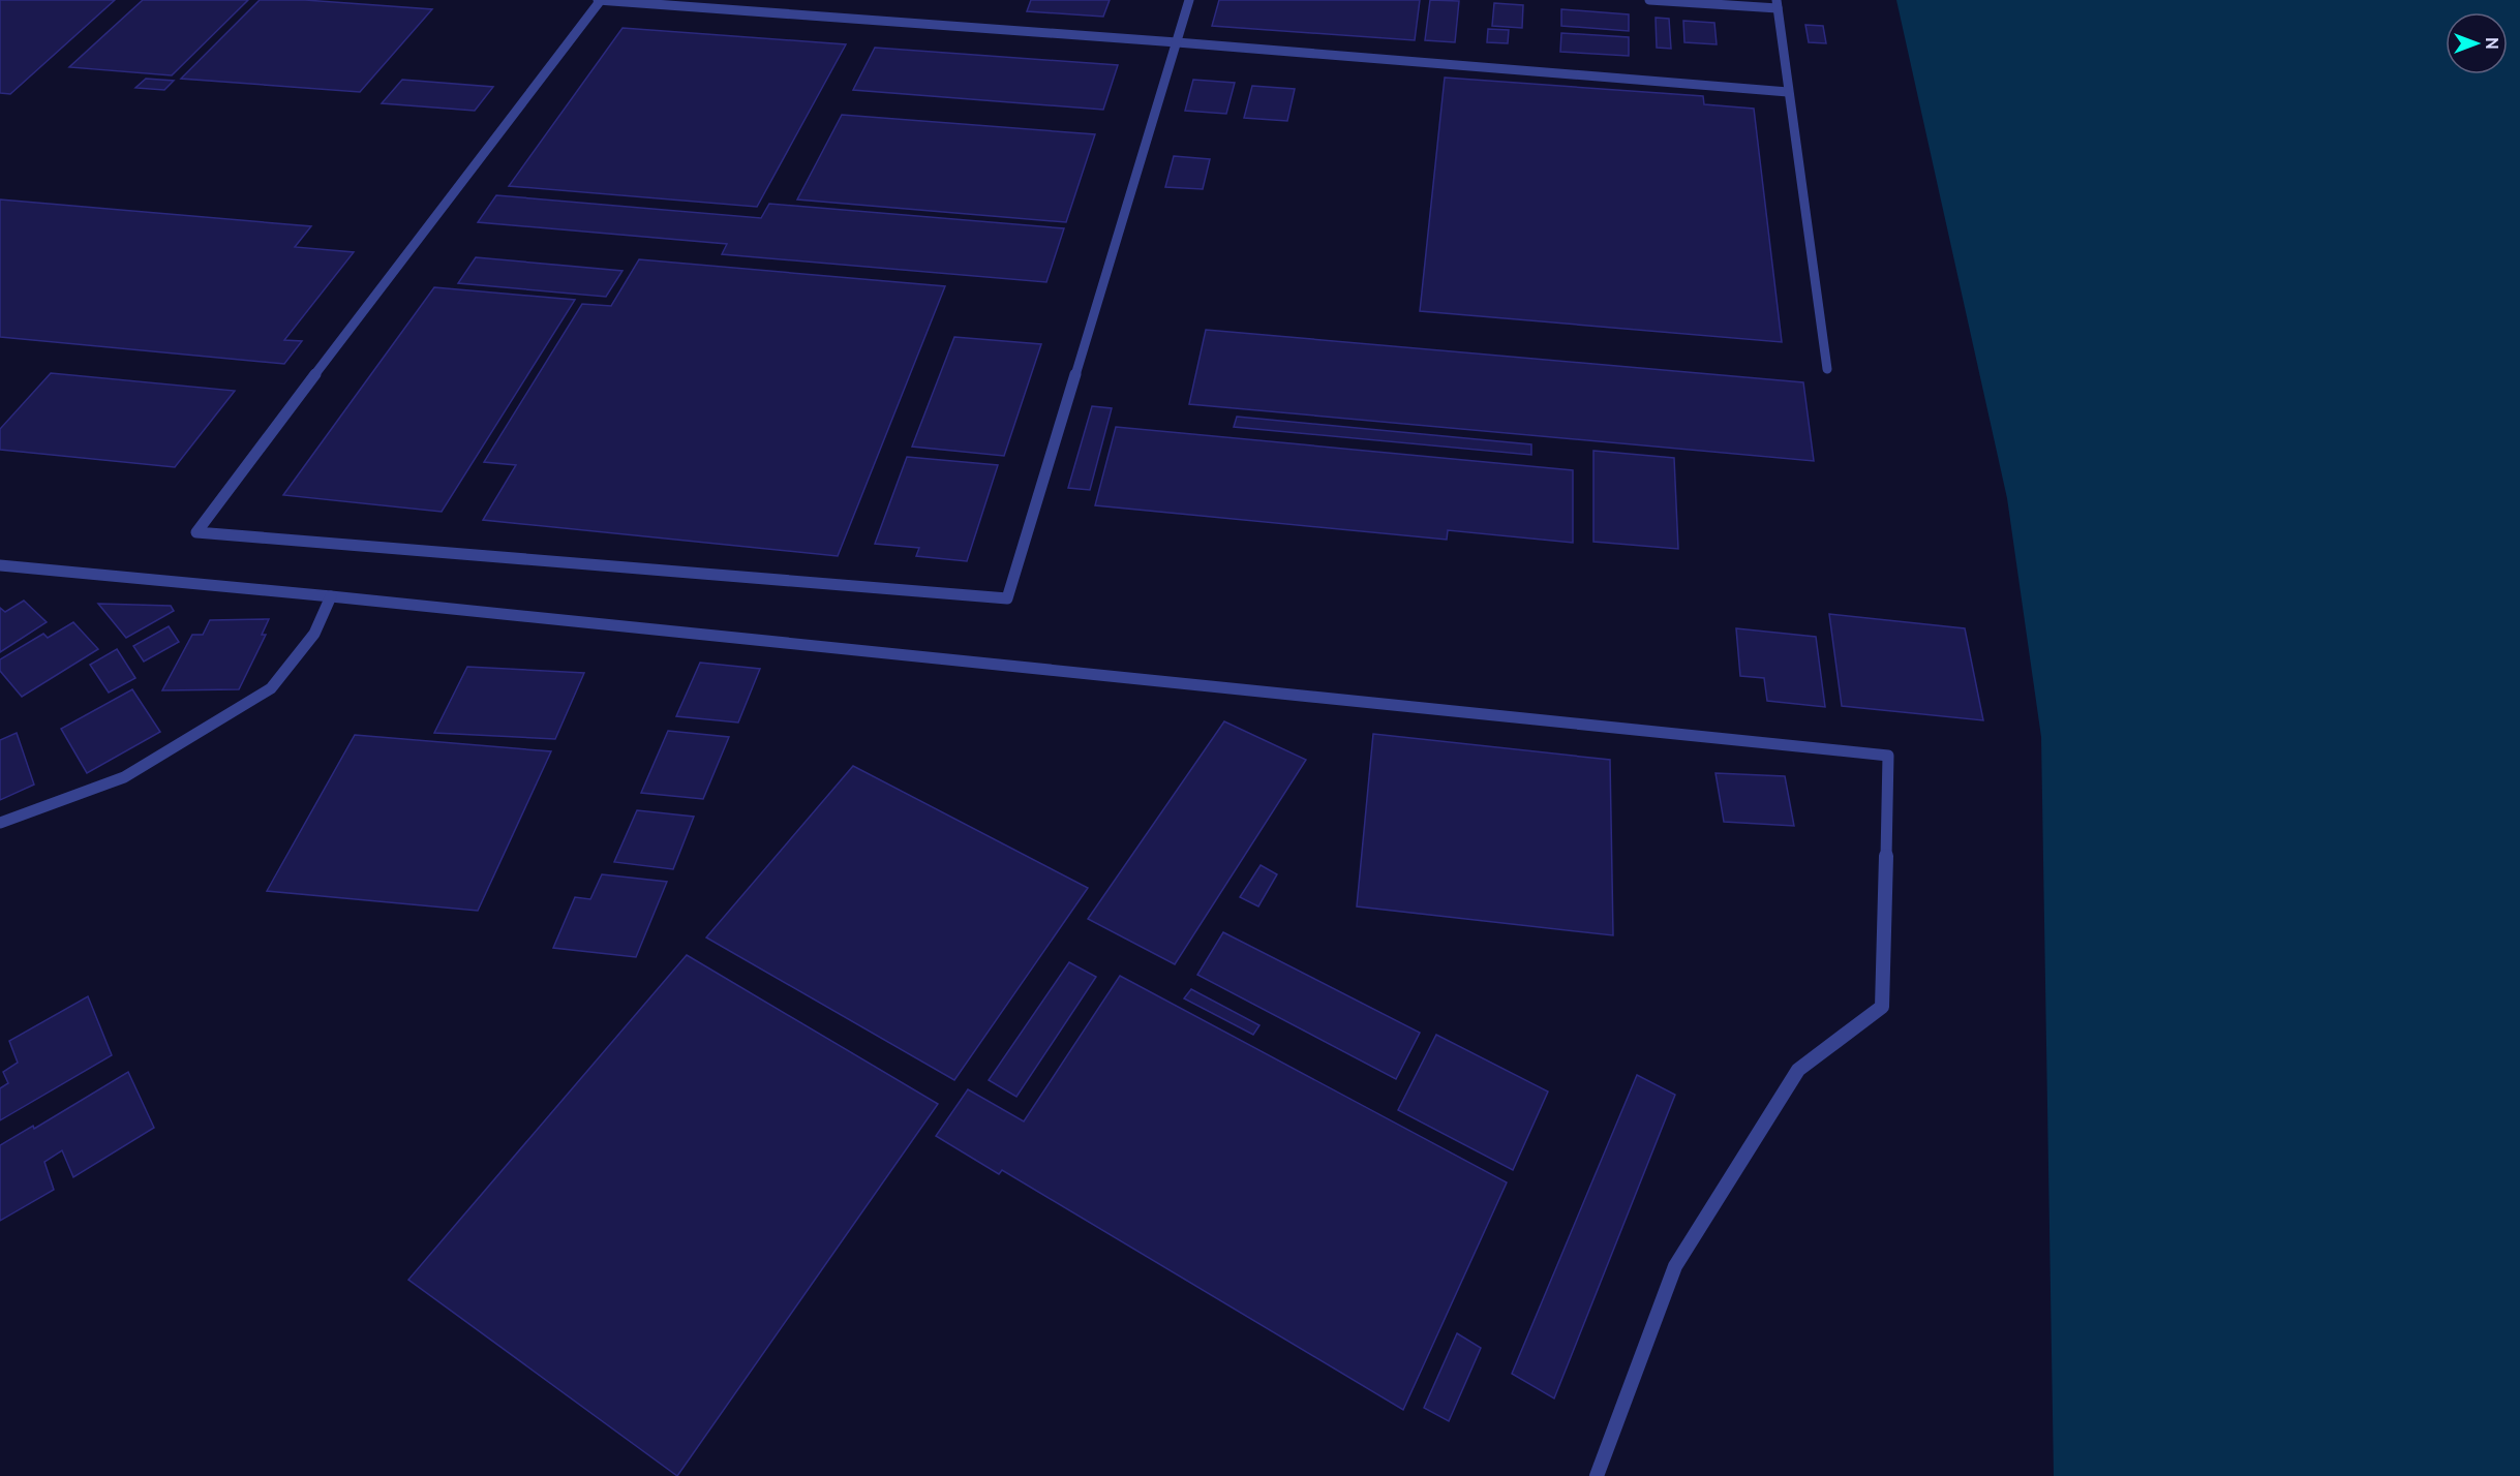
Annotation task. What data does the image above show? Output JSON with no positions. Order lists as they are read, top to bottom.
{
  "north": "right"
}
